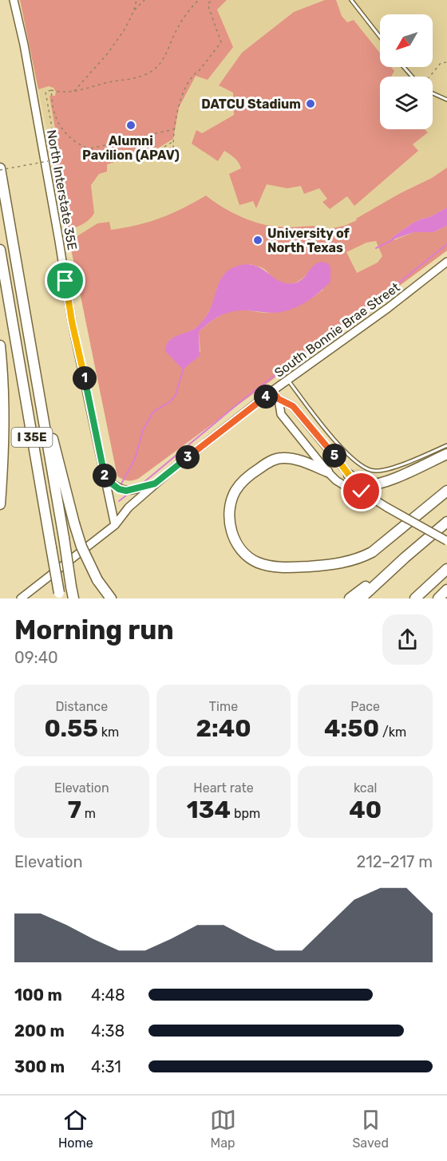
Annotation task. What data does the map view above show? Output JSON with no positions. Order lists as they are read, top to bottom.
{
  "streets": {
    "highway": ["I 35E"],
    "main road": ["North Interstate 35E", "South Bonnie Brae Street"]
  },
  "crossings": [
    ["North Interstate 35E", "South Bonnie Brae Street"]
  ],
  "places": ["DATCU Stadium", "Alumni Pavilion (APAV)", "University of North Texas"],
  "north": "bottom left",
  "page": {
    "pins": [
      "1",
      "4",
      "5",
      "3",
      "2"
    ],
    "heading": ["Morning run", "09:40"],
    "stats": [
      ["Distance", "0.55 km"],
      ["Time", "2:40"],
      ["Pace", "4:50 /km"],
      ["Elevation", "7 m"],
      ["Heart rate", "134 bpm"],
      ["kcal", "40"]
    ],
    "chart": ["Elevation", "212–217 m"],
    "list": [
      {
        "name": "100 m",
        "note": "4:48"
      },
      {
        "name": "200 m",
        "note": "4:38"
      },
      {
        "name": "300 m",
        "note": "4:31"
      }
    ],
    "tabs": ["Home", "Map", "Saved"]
  }
}
